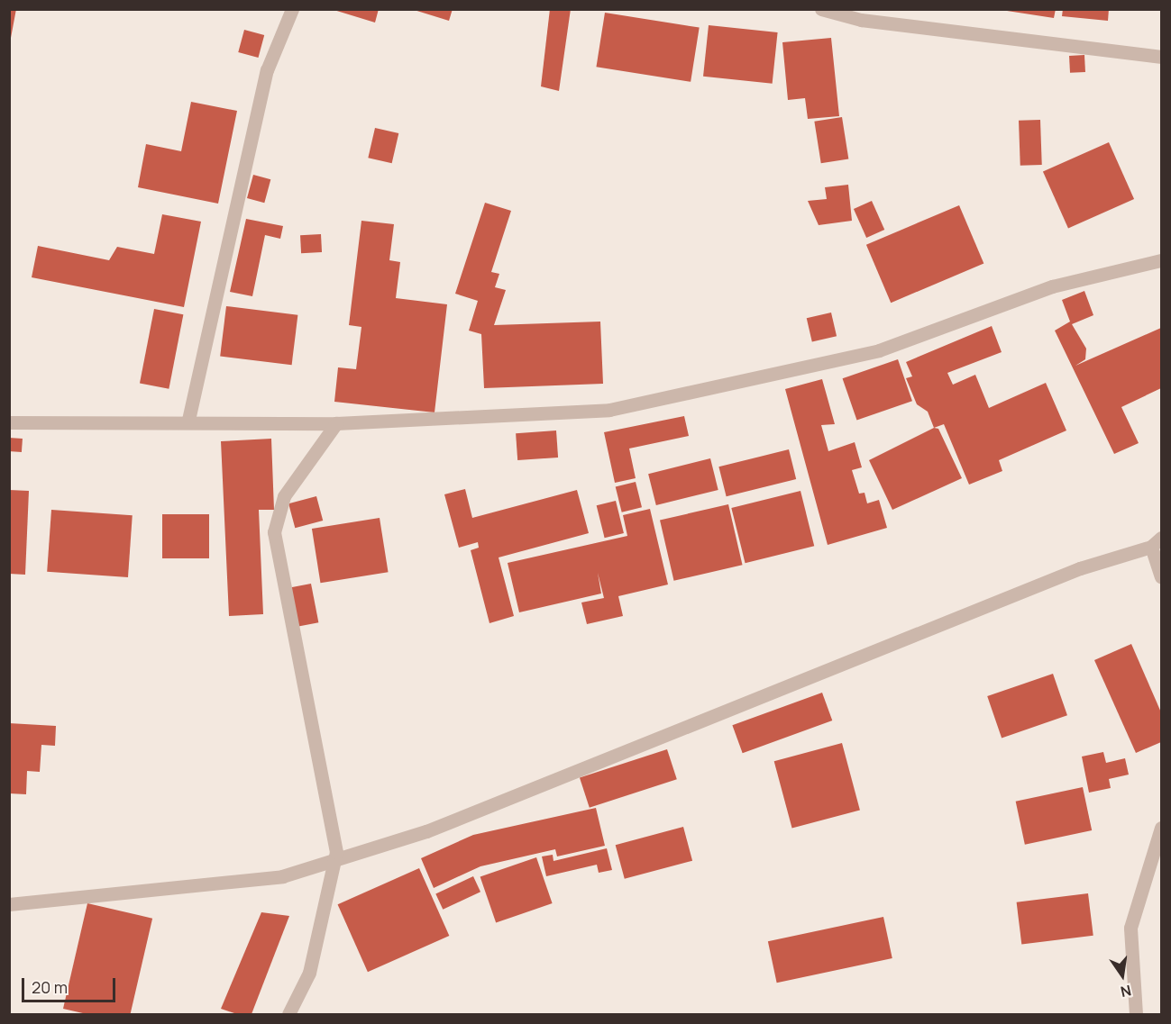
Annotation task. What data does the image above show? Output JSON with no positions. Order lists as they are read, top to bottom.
{
  "scale_bar": "20 m",
  "north": "bottom"
}
